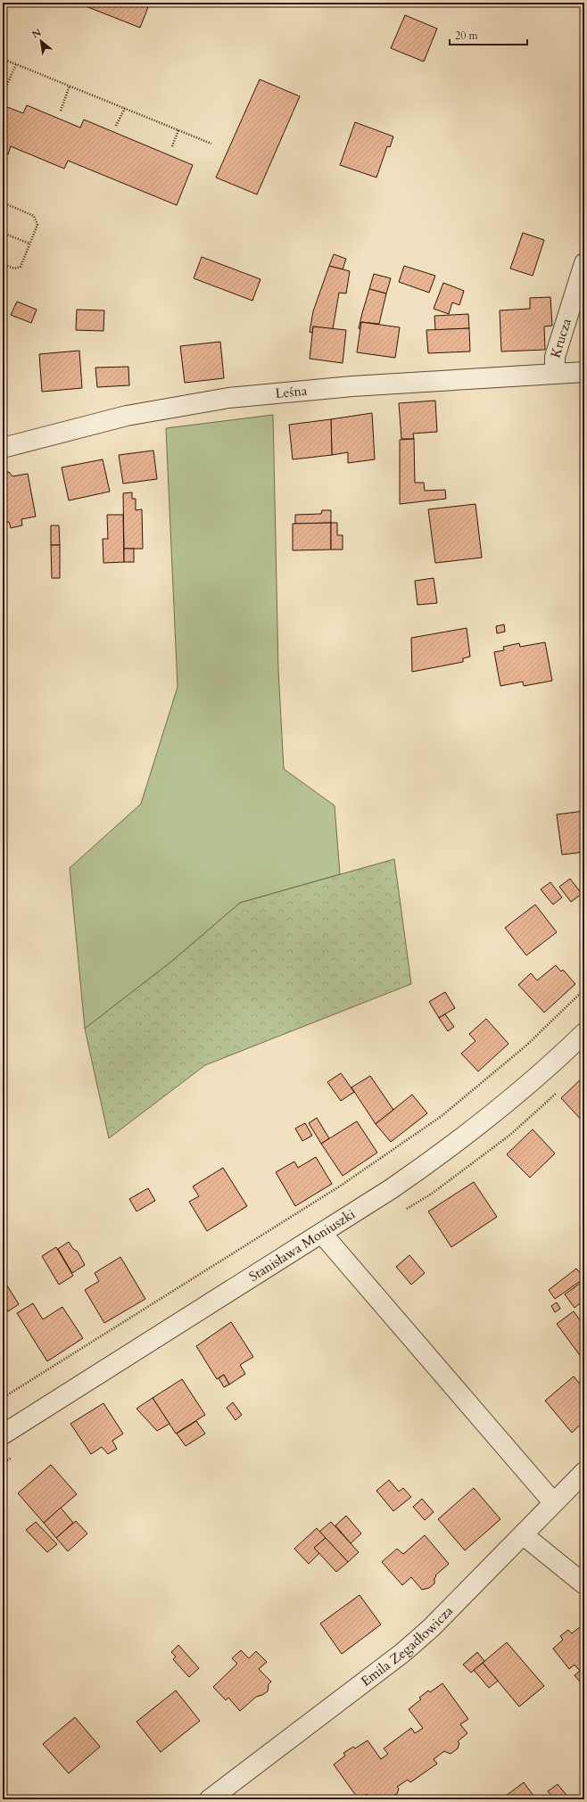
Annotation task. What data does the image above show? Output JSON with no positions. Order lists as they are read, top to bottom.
{
  "streets": {
    "street": [
      "Krucza",
      "Leśna",
      "Stanisława Moniuszki",
      "Emila Zegadłowicza"
    ]
  },
  "crossings": [
    ["Krucza", "Leśna"]
  ],
  "scale_bar": "20 m",
  "north": "top left"
}
